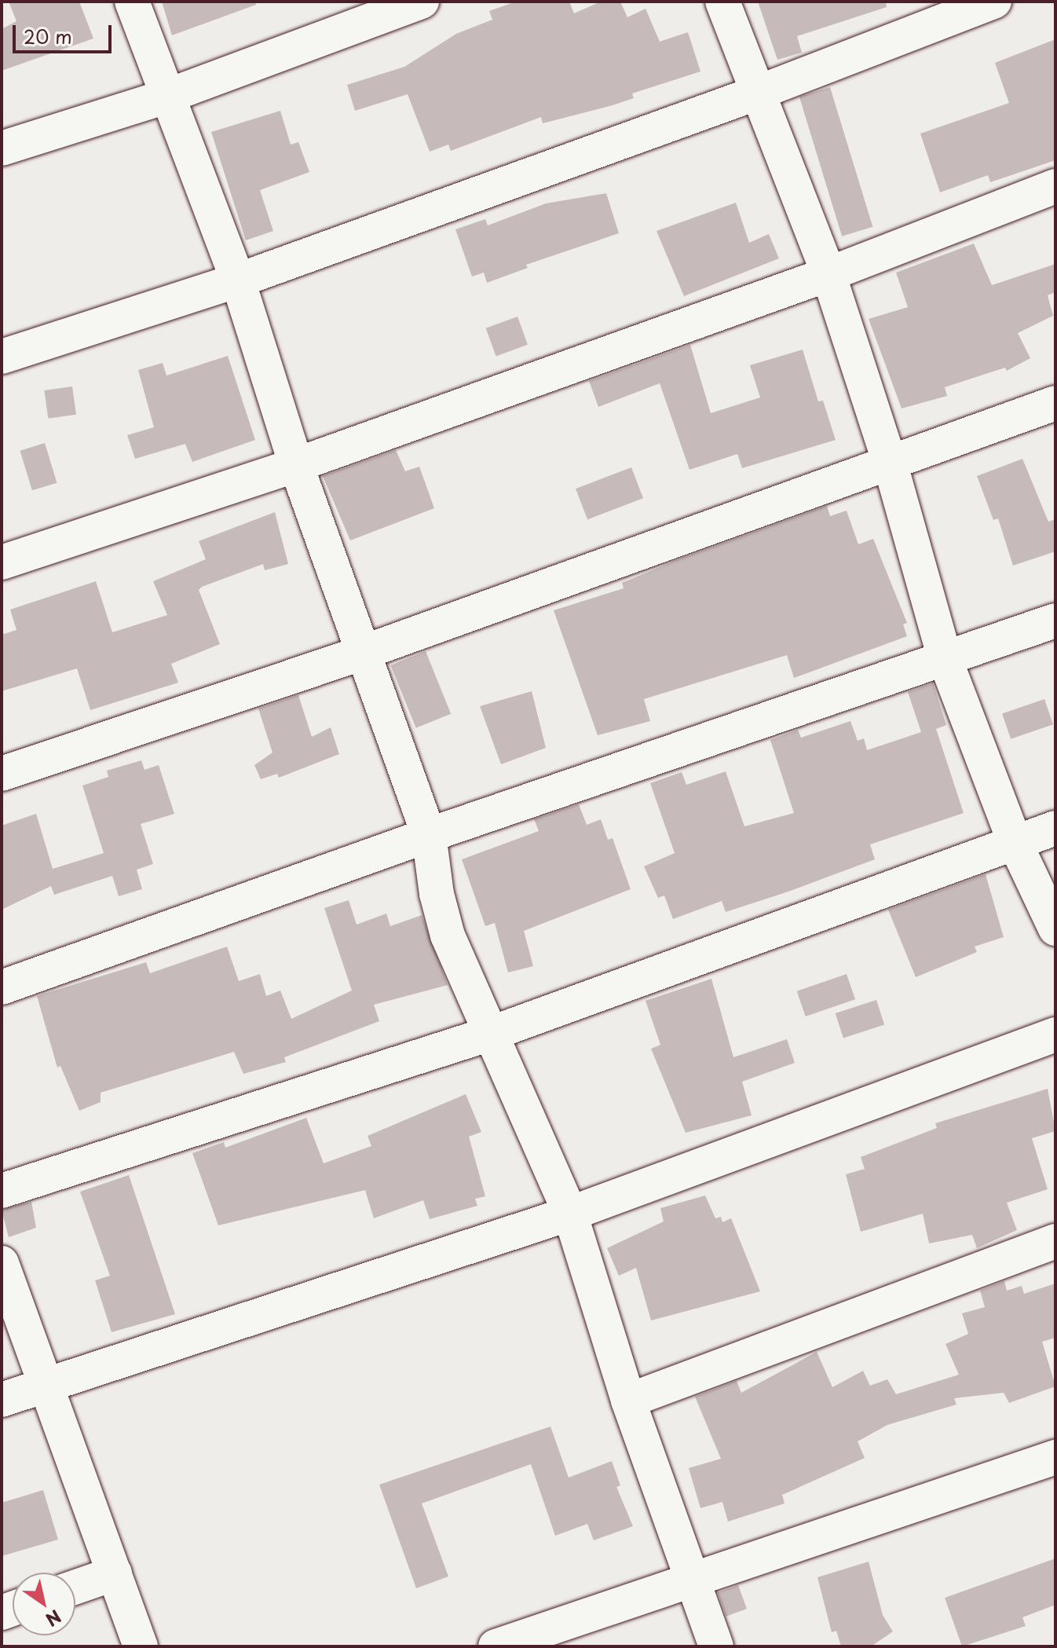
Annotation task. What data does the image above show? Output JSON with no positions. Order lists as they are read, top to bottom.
{
  "scale_bar": "20 m",
  "north": "bottom right"
}
